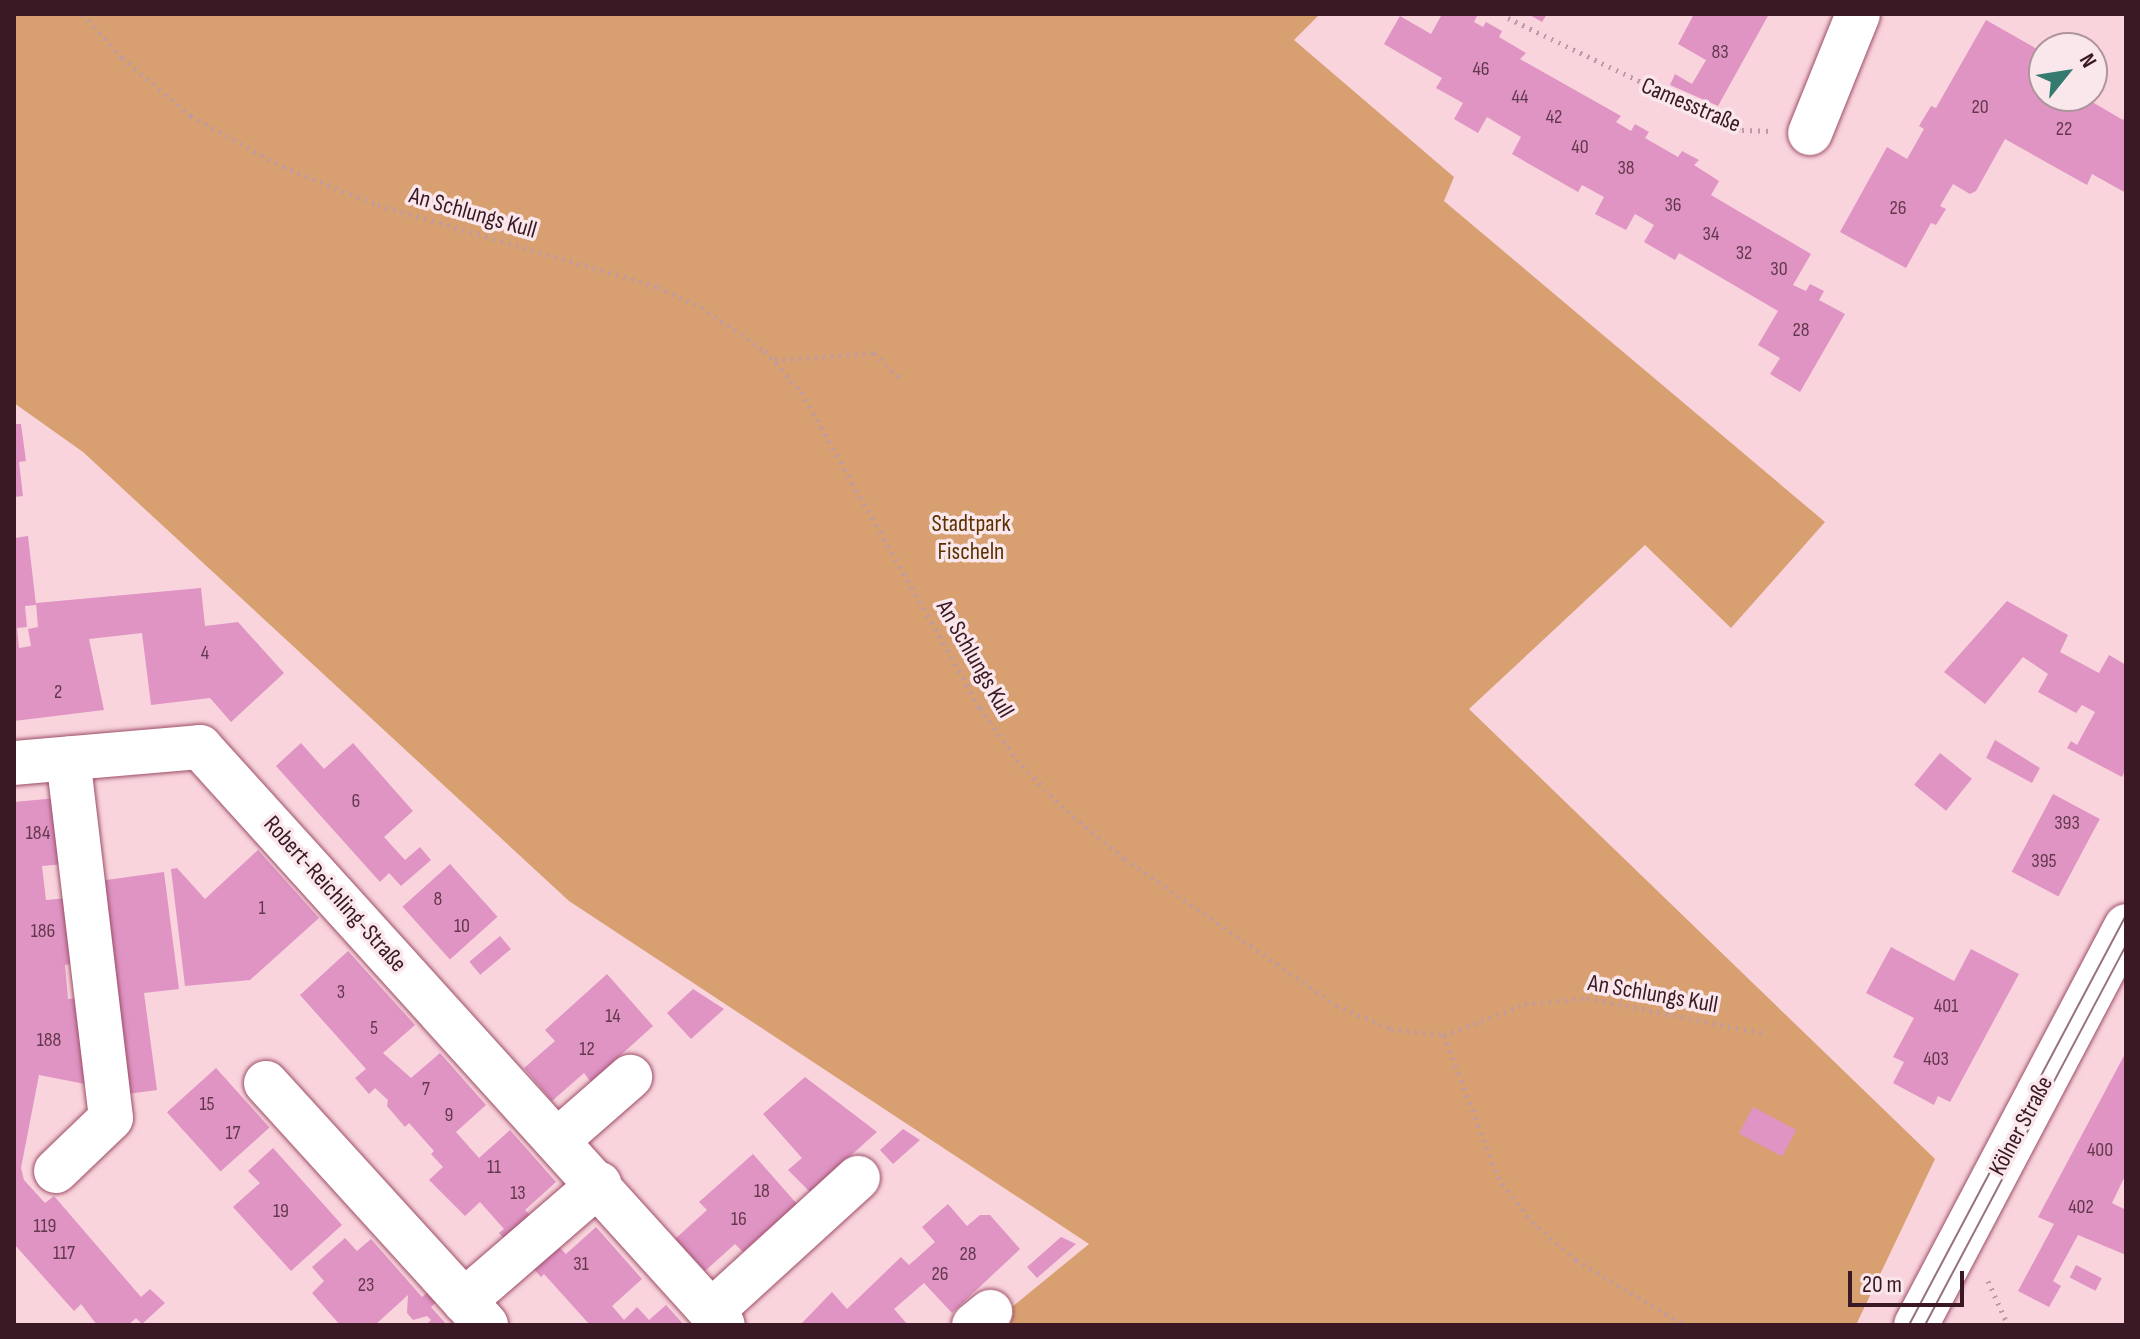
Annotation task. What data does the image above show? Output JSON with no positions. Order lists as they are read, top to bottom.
{
  "streets": {
    "street": ["Robert-Reichling-Straße", "Kölner Straße"],
    "path": ["Camesstraße", "An Schlungs Kull"]
  },
  "parks": ["Stadtpark Fischeln"],
  "house_numbers": [
    "83",
    "46",
    "44",
    "20",
    "42",
    "22",
    "40",
    "38",
    "36",
    "26",
    "34",
    "32",
    "30",
    "28",
    "4",
    "2",
    "6",
    "393",
    "184",
    "395",
    "8",
    "1",
    "10",
    "186",
    "3",
    "401",
    "14",
    "5",
    "188",
    "12",
    "403",
    "7",
    "15",
    "9",
    "17",
    "400",
    "11",
    "18",
    "13",
    "402",
    "19",
    "16",
    "119",
    "117",
    "28",
    "31",
    "26",
    "23"
  ],
  "scale_bar": "20 m",
  "north": "top right"
}
